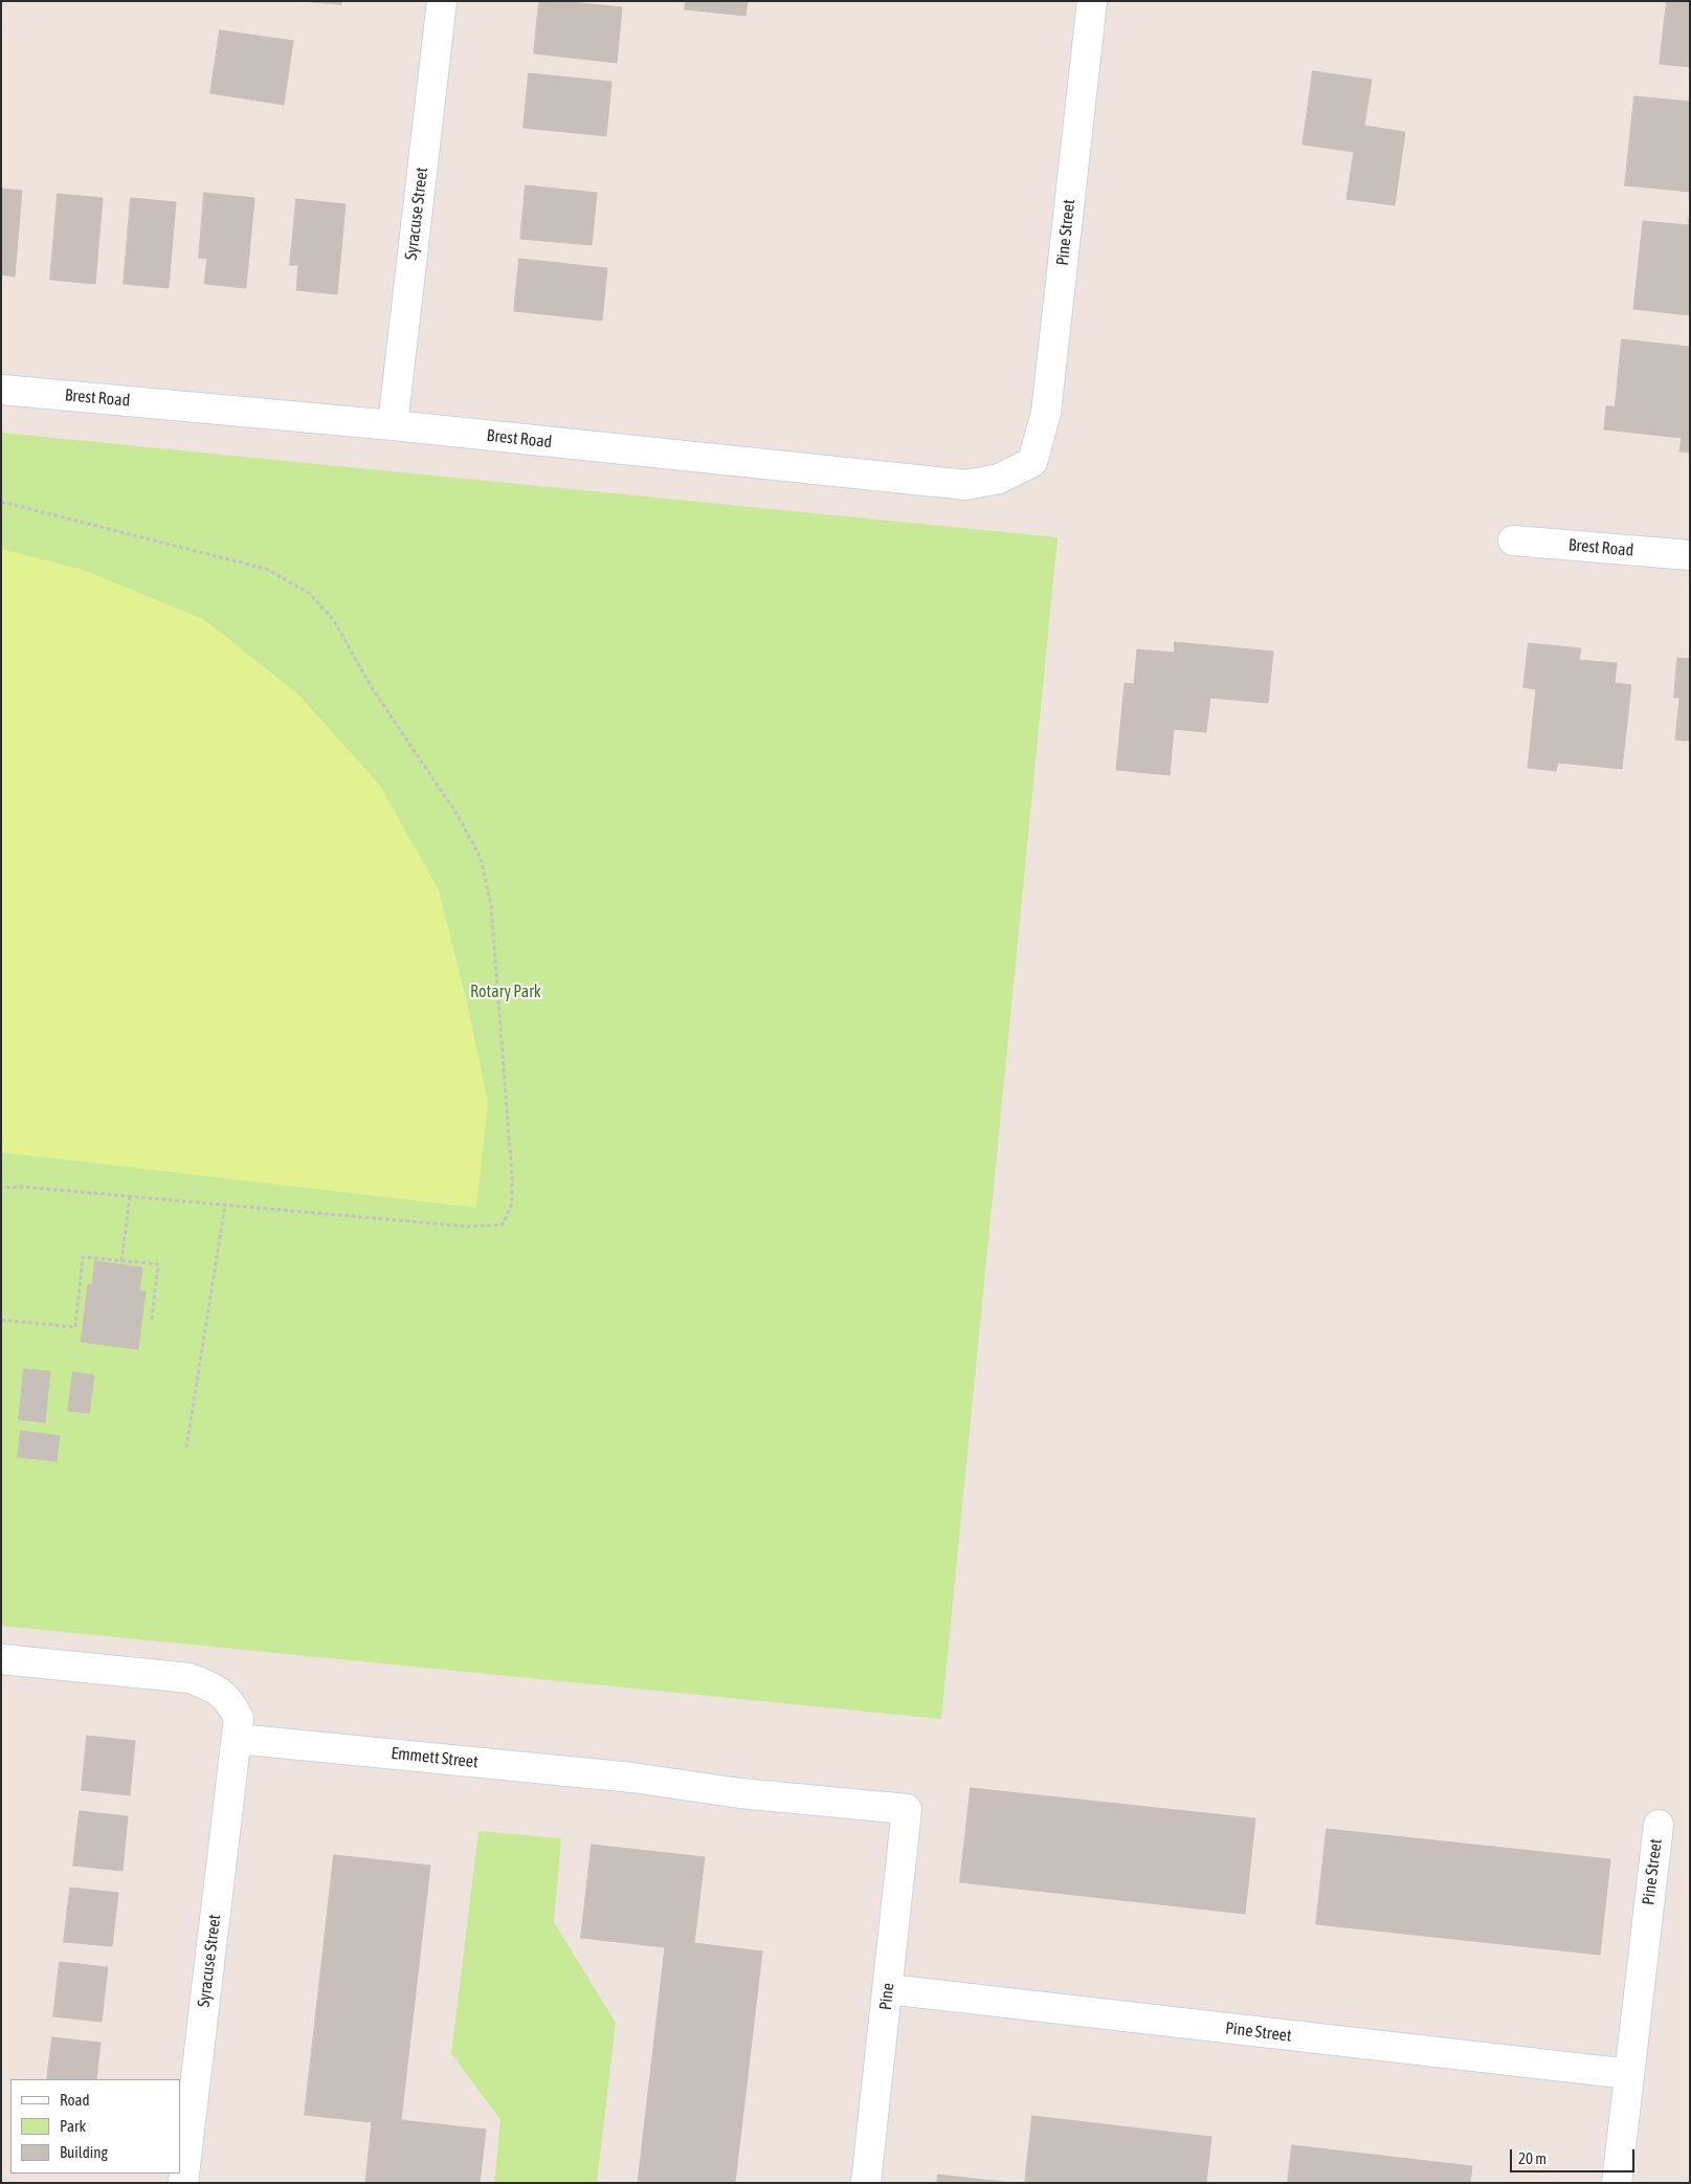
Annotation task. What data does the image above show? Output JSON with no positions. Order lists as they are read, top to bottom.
{
  "streets": {
    "street": [
      "Syracuse Street",
      "Pine Street",
      "Brest Road",
      "Emmett Street",
      "Pine"
    ]
  },
  "crossings": [
    ["Syracuse Street", "Brest Road"],
    ["Syracuse Street", "Emmett Street"],
    ["Pine Street", "Brest Road"],
    ["Pine Street", "Pine"],
    ["Emmett Street", "Pine"]
  ],
  "parks": ["Rotary Park"],
  "legend": ["Road", "Park", "Building"],
  "scale_bar": "20 m"
}
